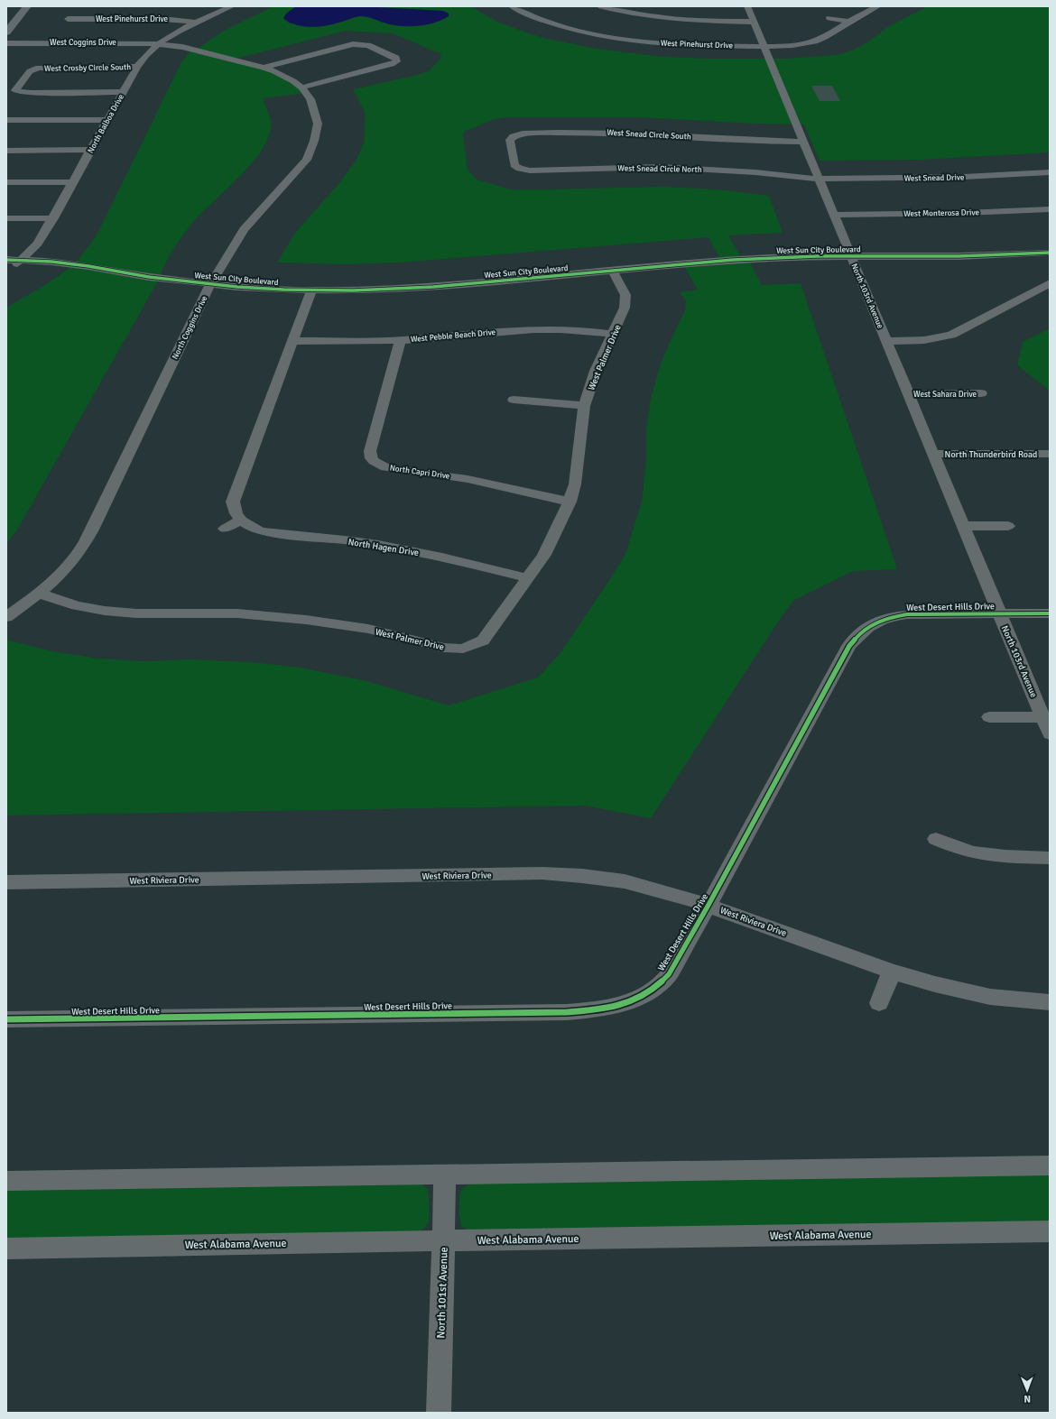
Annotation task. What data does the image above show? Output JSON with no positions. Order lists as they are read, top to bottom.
{
  "streets": {
    "street": [
      "West Pinehurst Drive",
      "West Coggins Drive",
      "West Crosby Circle South",
      "North Balboa Drive",
      "West Snead Circle South",
      "West Snead Circle North",
      "West Snead Drive",
      "West Monterosa Drive",
      "West Sun City Boulevard",
      "North 103rd Avenue",
      "North Coggins Drive",
      "West Pebble Beach Drive",
      "West Palmer Drive",
      "West Sahara Drive",
      "North Thunderbird Road",
      "North Capri Drive",
      "North Hagen Drive",
      "West Desert Hills Drive",
      "West Riviera Drive",
      "West Alabama Avenue",
      "North 101st Avenue"
    ]
  },
  "crossings": [
    ["West Pinehurst Drive", "North Balboa Drive"],
    ["West Pinehurst Drive", "North 103rd Avenue"],
    ["West Coggins Drive", "North Balboa Drive"],
    ["West Coggins Drive", "North Coggins Drive"],
    ["West Crosby Circle South", "North Balboa Drive"],
    ["North Balboa Drive", "West Sun City Boulevard"],
    ["North Balboa Drive", "North Coggins Drive"],
    ["West Snead Circle South", "West Snead Circle North"],
    ["West Snead Circle South", "North 103rd Avenue"],
    ["West Snead Circle North", "West Snead Drive"],
    ["West Snead Circle North", "North 103rd Avenue"],
    ["West Snead Drive", "North 103rd Avenue"],
    ["West Monterosa Drive", "North 103rd Avenue"],
    ["West Sun City Boulevard", "North 103rd Avenue"],
    ["West Sun City Boulevard", "North Coggins Drive"],
    ["West Sun City Boulevard", "West Palmer Drive"],
    ["North 103rd Avenue", "West Sahara Drive"],
    ["North 103rd Avenue", "North Thunderbird Road"],
    ["North 103rd Avenue", "West Desert Hills Drive"],
    ["North Coggins Drive", "West Palmer Drive"],
    ["West Pebble Beach Drive", "West Palmer Drive"],
    ["West Pebble Beach Drive", "North Capri Drive"],
    ["West Palmer Drive", "North Capri Drive"],
    ["West Palmer Drive", "North Hagen Drive"],
    ["West Desert Hills Drive", "West Riviera Drive"],
    ["West Alabama Avenue", "North 101st Avenue"]
  ],
  "north": "bottom"
}
